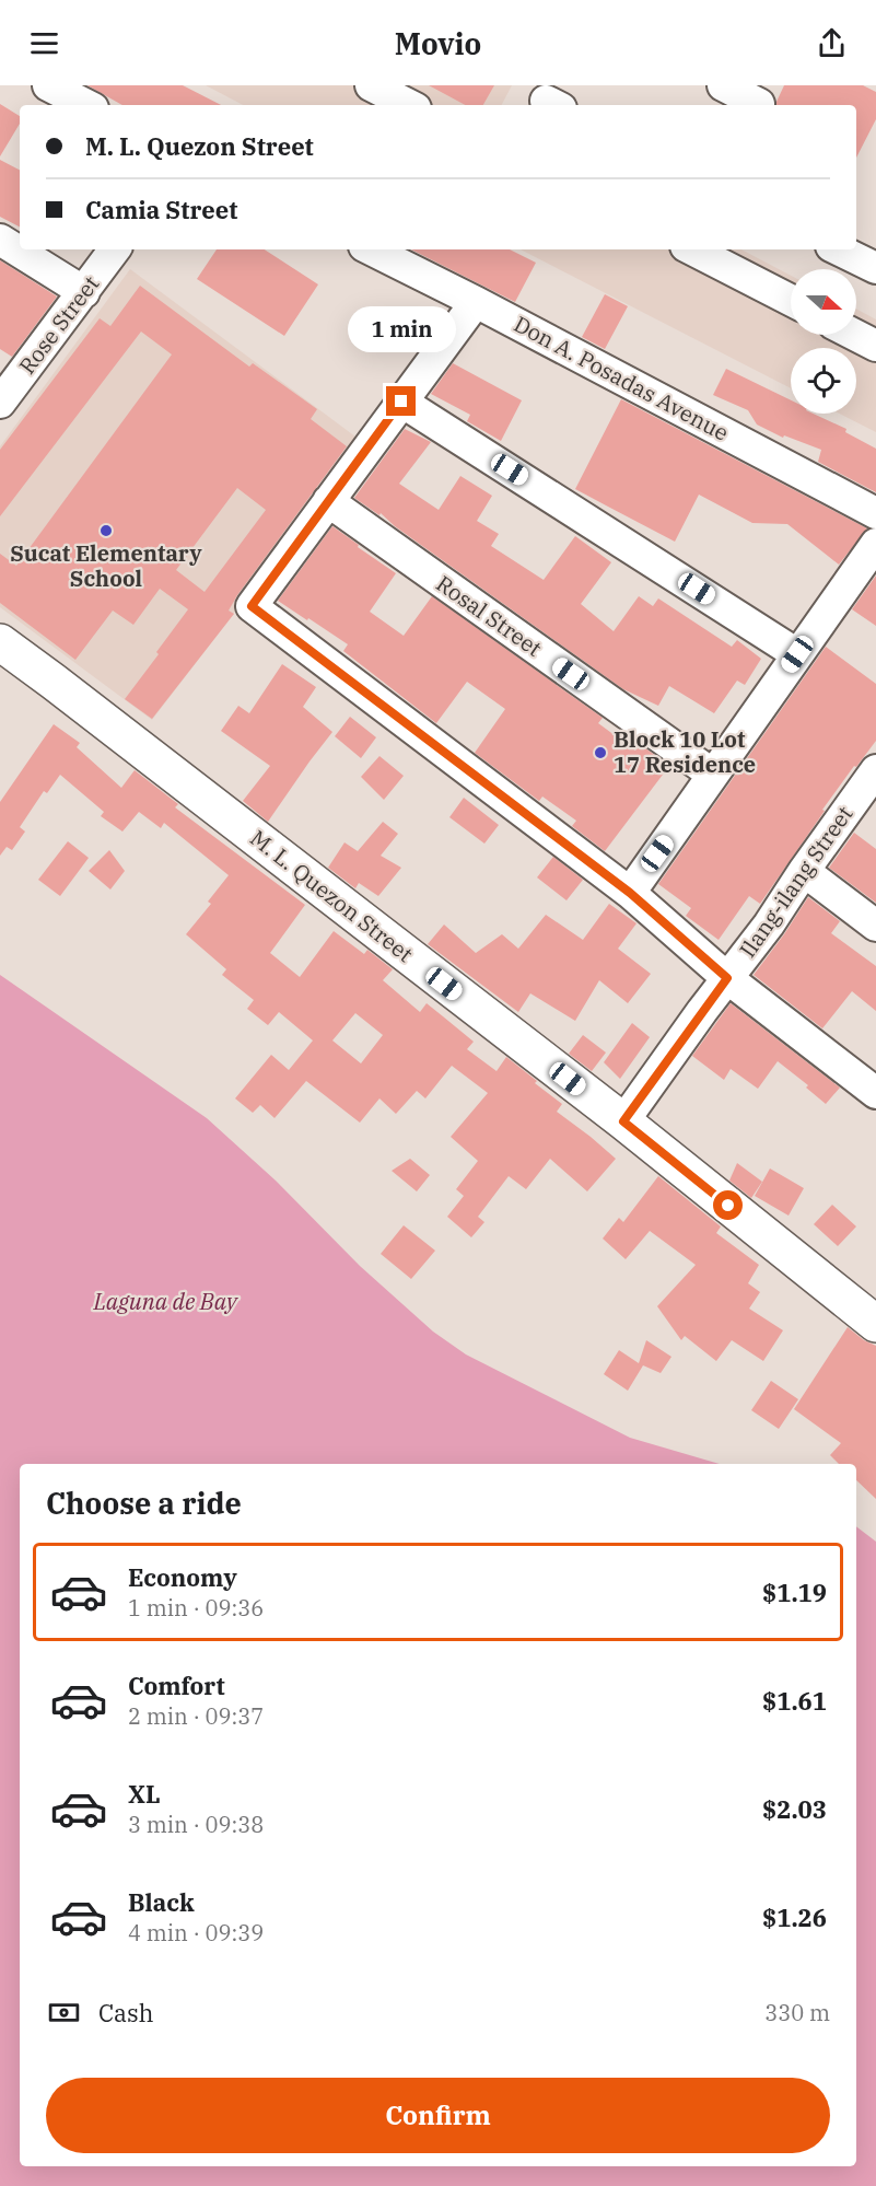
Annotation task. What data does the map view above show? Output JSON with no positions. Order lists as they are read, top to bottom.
{
  "streets": {
    "main road": ["M. L. Quezon Street"],
    "street": [
      "Rose Street",
      "Don A. Posadas Avenue",
      "Rosal Street",
      "Ilang-ilang Street"
    ]
  },
  "crossings": [
    ["Ilang-ilang Street", "M. L. Quezon Street"]
  ],
  "water": ["Laguna de Bay"],
  "places": ["Sucat Elementary School", "Block 10 Lot 17 Residence"],
  "north": "right",
  "page": {
    "header": "Movio",
    "banner": ["M. L. Quezon Street", "Camia Street"],
    "bubble": "1 min",
    "heading": "Choose a ride",
    "list": [
      {
        "name": "Economy",
        "note": "1 min · 09:36",
        "value": "$1.19"
      },
      {
        "name": "Comfort",
        "note": "2 min · 09:37",
        "value": "$1.61"
      },
      {
        "name": "XL",
        "note": "3 min · 09:38",
        "value": "$2.03"
      },
      {
        "name": "Black",
        "note": "4 min · 09:39",
        "value": "$1.26"
      }
    ],
    "pay": ["Cash", "330 m"],
    "buttons": "Confirm"
  }
}
